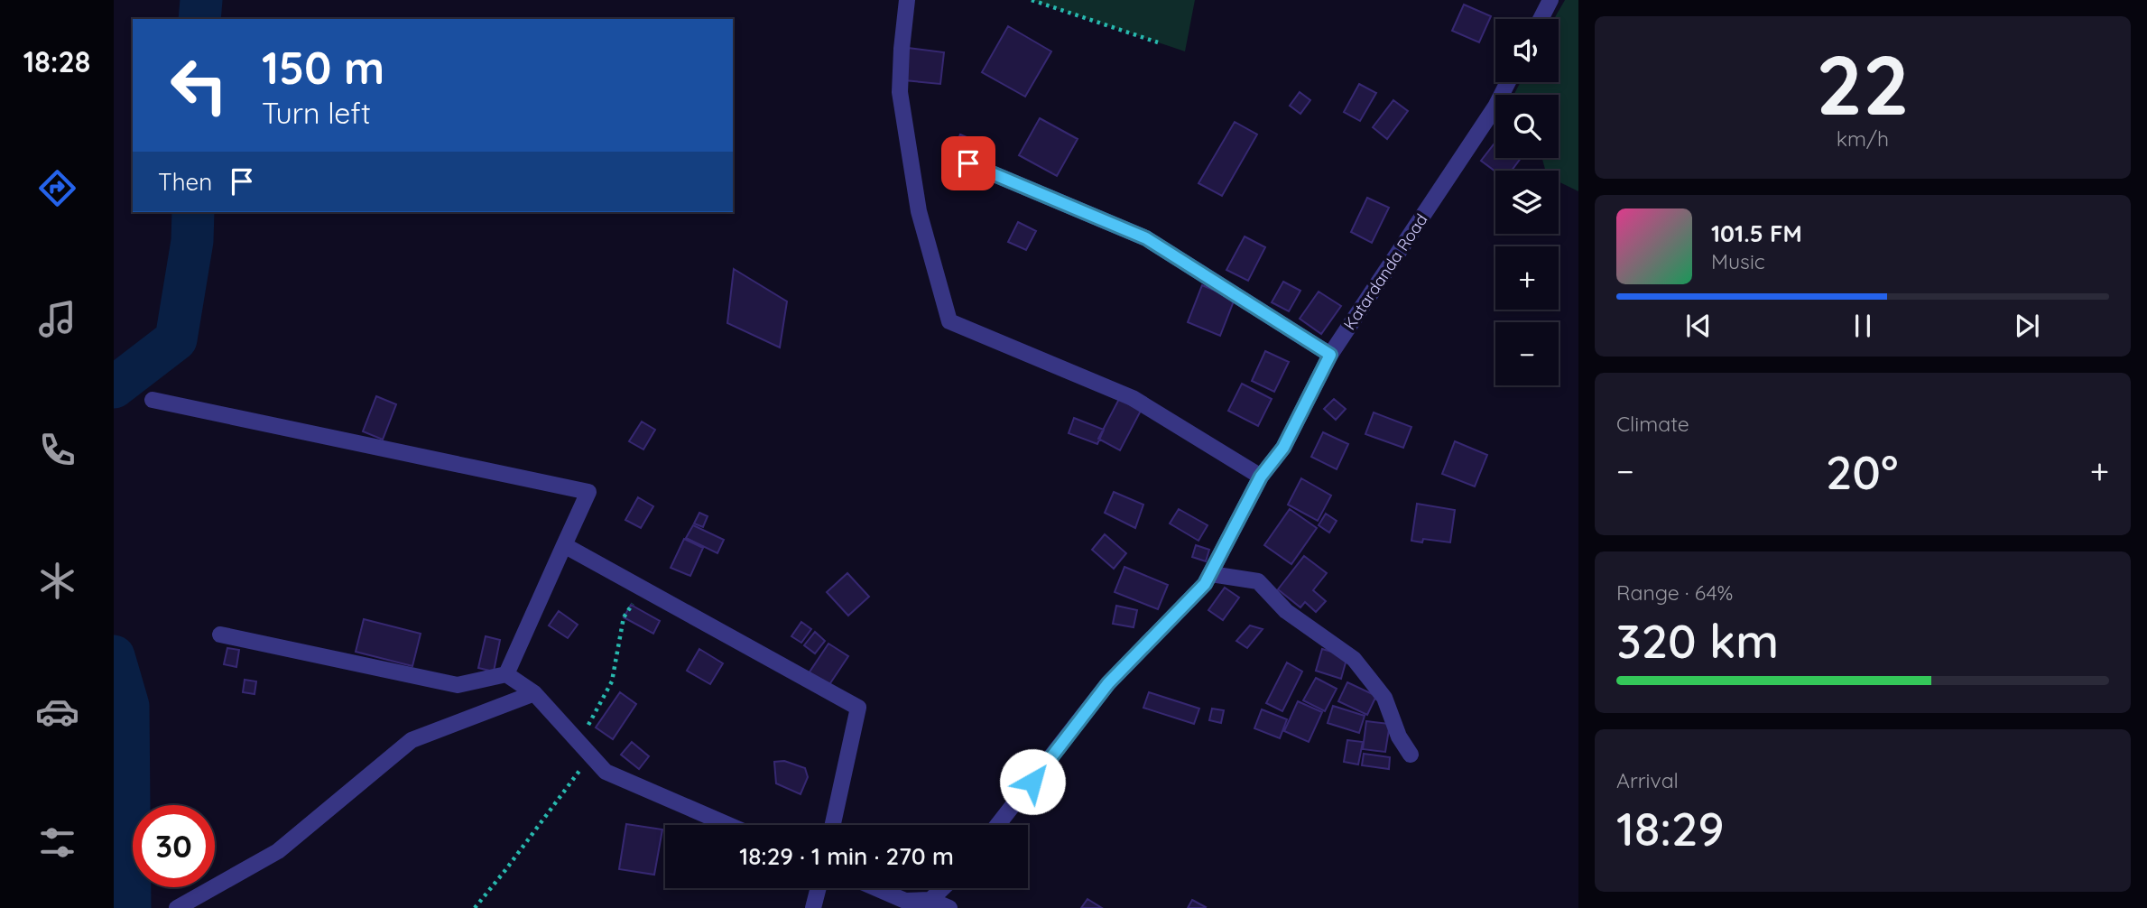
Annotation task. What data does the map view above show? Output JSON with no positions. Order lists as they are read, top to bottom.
{
  "streets": {
    "street": ["Katardanda Road"]
  },
  "page": {
    "tabs": "18:28",
    "tile": [
      ["22", "km/h"],
      "Climate",
      ["Range · 64%", "320 km"],
      ["Arrival", "18:29"]
    ],
    "map_buttons": ["+", "−"],
    "turn": ["150 m", "Turn left"],
    "then": "Then",
    "song": ["101.5 FM", "Music"],
    "heat": ["−", "20°", "+"],
    "limit": "30",
    "trip": "18:29 · 1 min · 270 m"
  }
}
